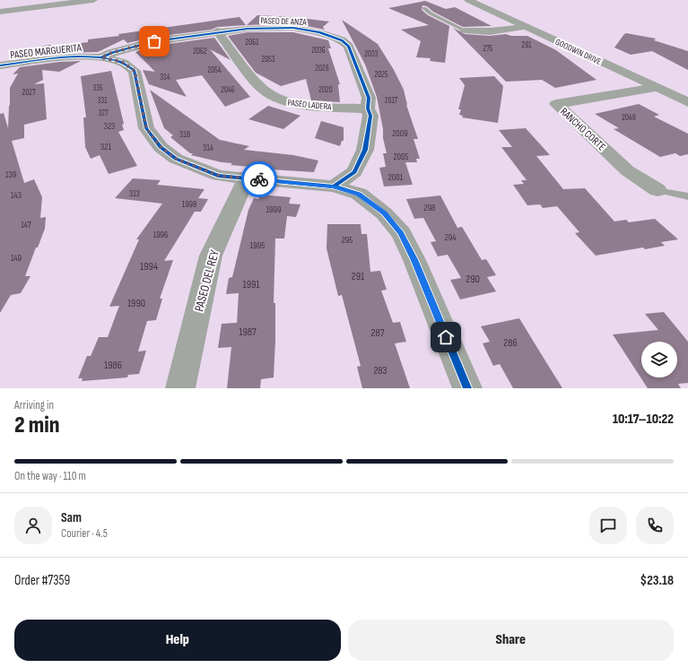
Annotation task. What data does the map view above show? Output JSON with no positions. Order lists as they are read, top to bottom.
{
  "streets": {
    "street": [
      "PASEO DE ANZA",
      "PASEO MARGUERITA",
      "GOODWIN DRIVE",
      "PASEO LADERA",
      "RANCHO CORTE",
      "PASEO DEL REY"
    ]
  },
  "crossings": [
    ["PASEO DE ANZA", "PASEO MARGUERITA"],
    ["PASEO DE ANZA", "PASEO LADERA"],
    ["PASEO MARGUERITA", "PASEO DEL REY"],
    ["GOODWIN DRIVE", "RANCHO CORTE"]
  ],
  "house_numbers": [
    "2061",
    "291",
    "275",
    "2036",
    "2062",
    "2033",
    "2053",
    "2028",
    "2054",
    "2025",
    "334",
    "335",
    "2046",
    "2020",
    "2027",
    "331",
    "2017",
    "327",
    "2049",
    "323",
    "2009",
    "318",
    "321",
    "314",
    "2005",
    "139",
    "2001",
    "313",
    "143",
    "1998",
    "298",
    "1999",
    "147",
    "1996",
    "294",
    "295",
    "1995",
    "149",
    "1994",
    "291",
    "290",
    "1991",
    "1990",
    "1987",
    "287",
    "286",
    "1986",
    "283"
  ],
  "page": {
    "heading": ["2 min", "Arriving in", "10:17–10:22"],
    "panel": [
      "Sam",
      "Courier · 4.5",
      "Order #7359",
      "$23.18"
    ],
    "bar": "On the way · 110 m",
    "buttons": ["Help", "Share"]
  }
}
